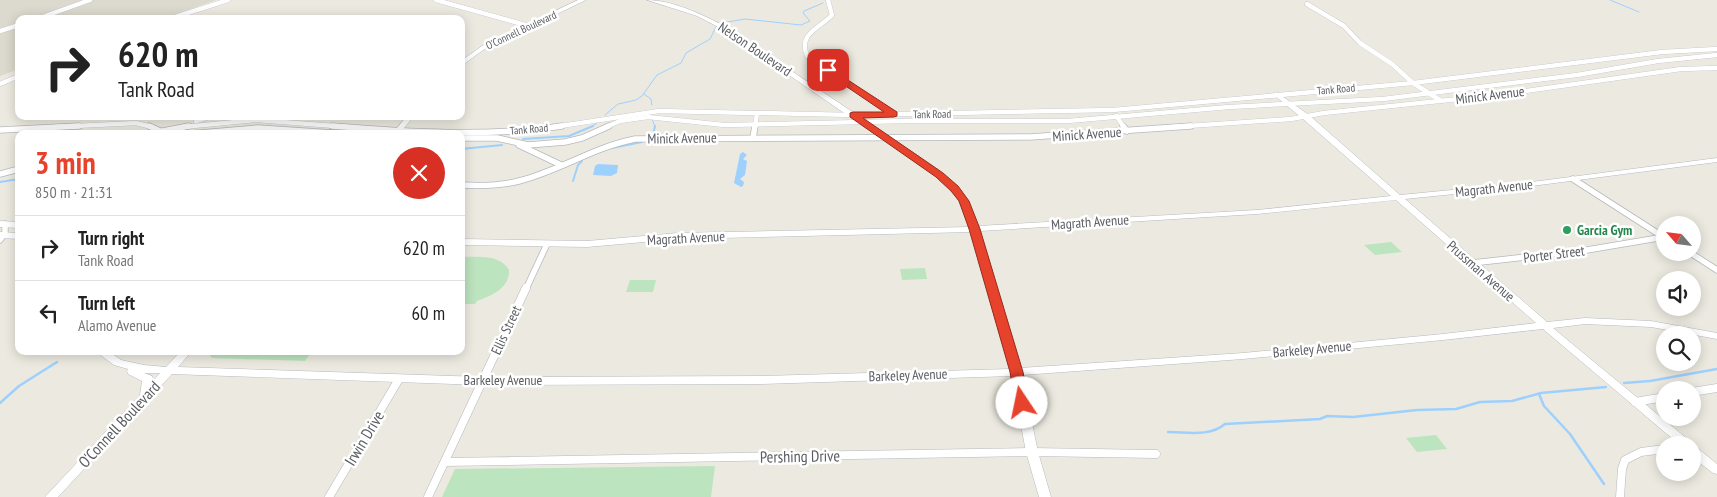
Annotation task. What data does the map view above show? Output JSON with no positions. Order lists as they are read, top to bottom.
{
  "streets": {
    "main road": [
      "O'Connell Boulevard",
      "Nelson Boulevard",
      "Magrath Avenue",
      "Prussman Avenue",
      "Barkeley Avenue"
    ],
    "street": [
      "Tank Road",
      "Minick Avenue",
      "Porter Street",
      "Ellis Street",
      "Irwin Drive",
      "Pershing Drive"
    ]
  },
  "crossings": [
    ["O'Connell Boulevard", "Barkeley Avenue"],
    ["Nelson Boulevard", "Tank Road"],
    ["Nelson Boulevard", "Minick Avenue"],
    ["Nelson Boulevard", "Magrath Avenue"],
    ["Nelson Boulevard", "Barkeley Avenue"],
    ["Nelson Boulevard", "Pershing Drive"],
    ["Tank Road", "Prussman Avenue"],
    ["Minick Avenue", "Prussman Avenue"],
    ["Magrath Avenue", "Prussman Avenue"],
    ["Magrath Avenue", "Ellis Street"],
    ["Porter Street", "Prussman Avenue"],
    ["Prussman Avenue", "Barkeley Avenue"],
    ["Ellis Street", "Barkeley Avenue"],
    ["Ellis Street", "Pershing Drive"],
    ["Barkeley Avenue", "Irwin Drive"]
  ],
  "places": ["Garcia Gym"],
  "north": "top left",
  "page": {
    "turn": ["620 m", "Tank Road"],
    "heading": ["3 min", "850 m · 21:31"],
    "list": [
      {
        "name": "Turn right",
        "note": "Tank Road",
        "value": "620 m"
      },
      {
        "name": "Turn left",
        "note": "Alamo Avenue",
        "value": "60 m"
      }
    ],
    "map_buttons": ["+", "−"]
  }
}
